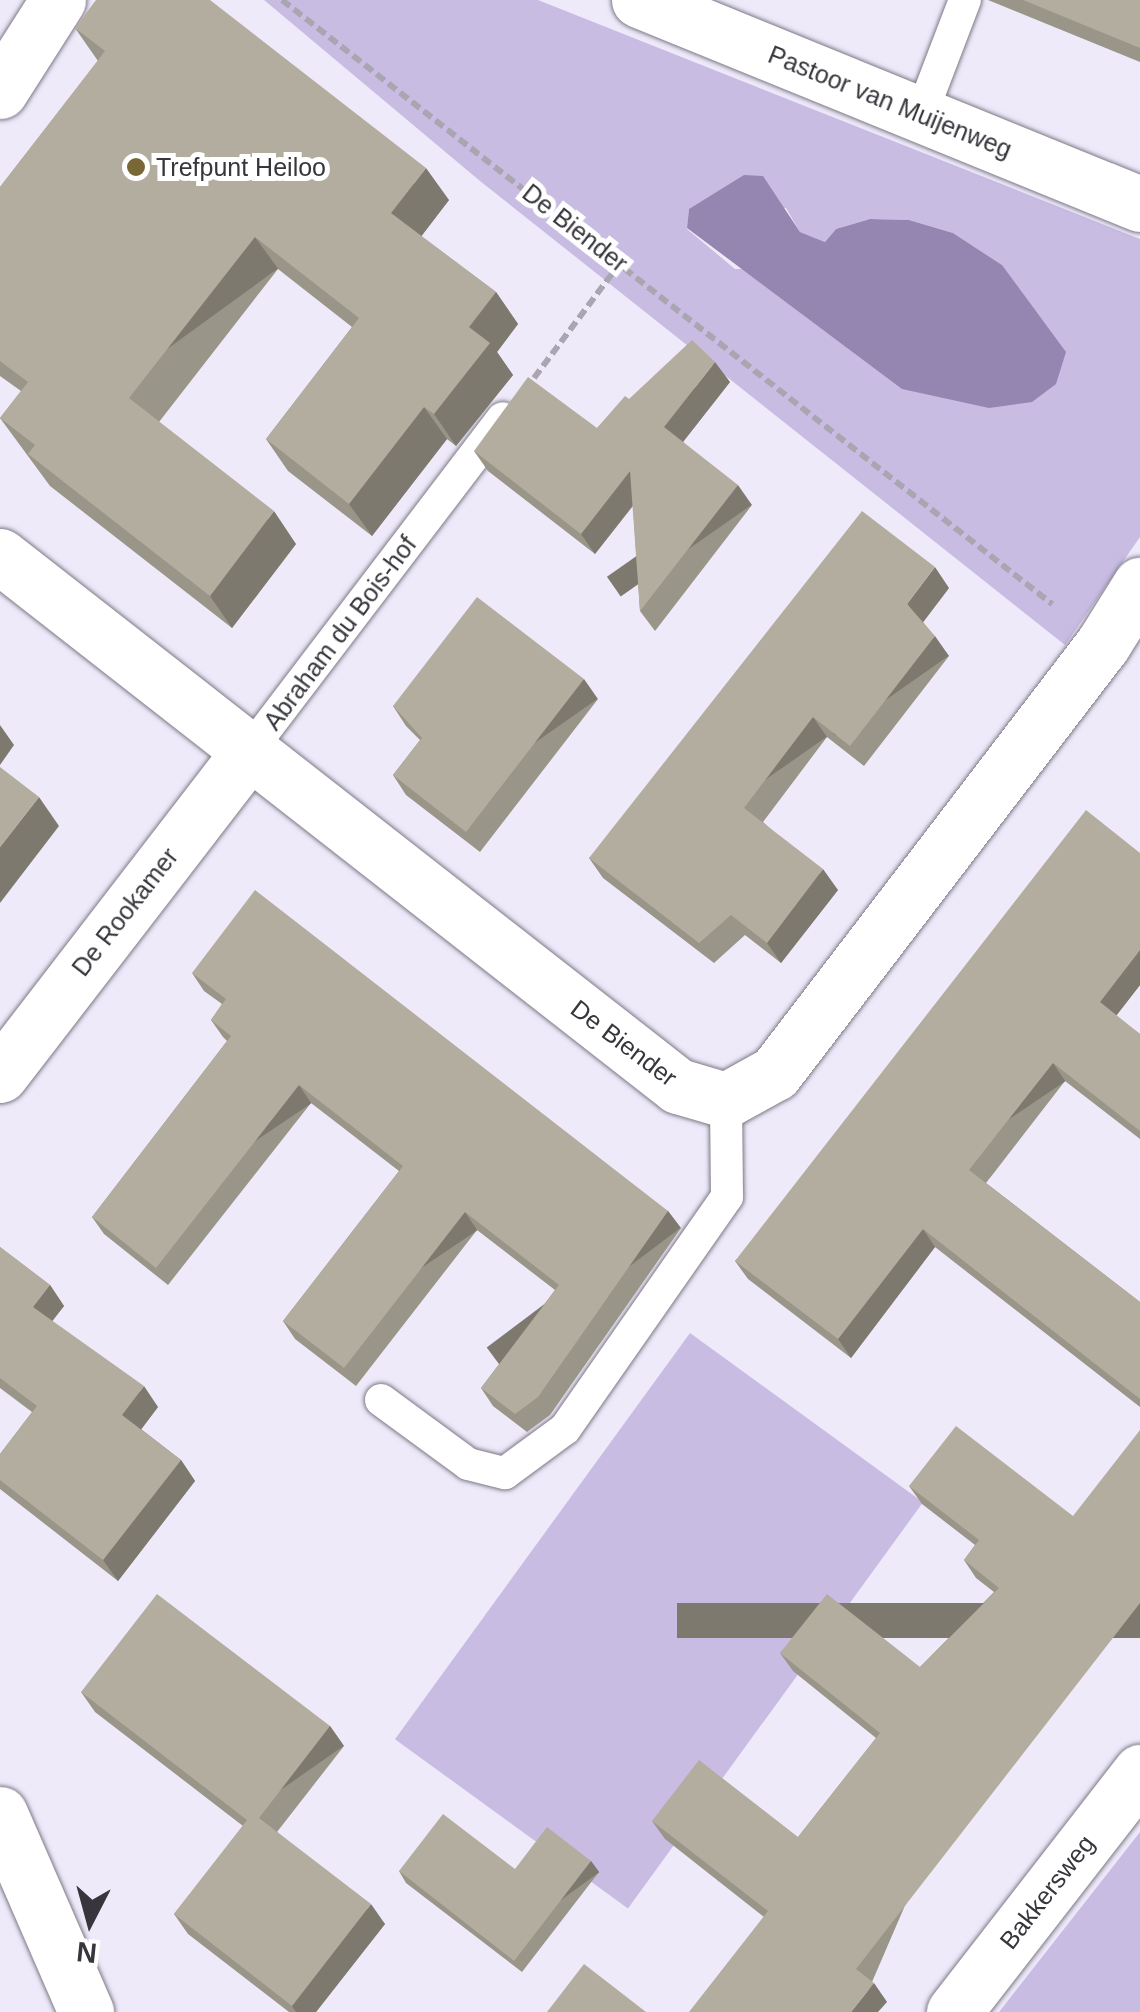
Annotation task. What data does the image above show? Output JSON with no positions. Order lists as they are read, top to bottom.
{
  "streets": {
    "street": [
      "Pastoor van Muijenweg",
      "De Biender",
      "Abraham du Bois-hof",
      "De Rookamer",
      "Bakkersweg"
    ]
  },
  "crossings": [
    ["De Biender", "Abraham du Bois-hof"],
    ["De Biender", "De Rookamer"],
    ["Abraham du Bois-hof", "De Rookamer"]
  ],
  "places": ["Trefpunt Heiloo"],
  "north": "bottom"
}
